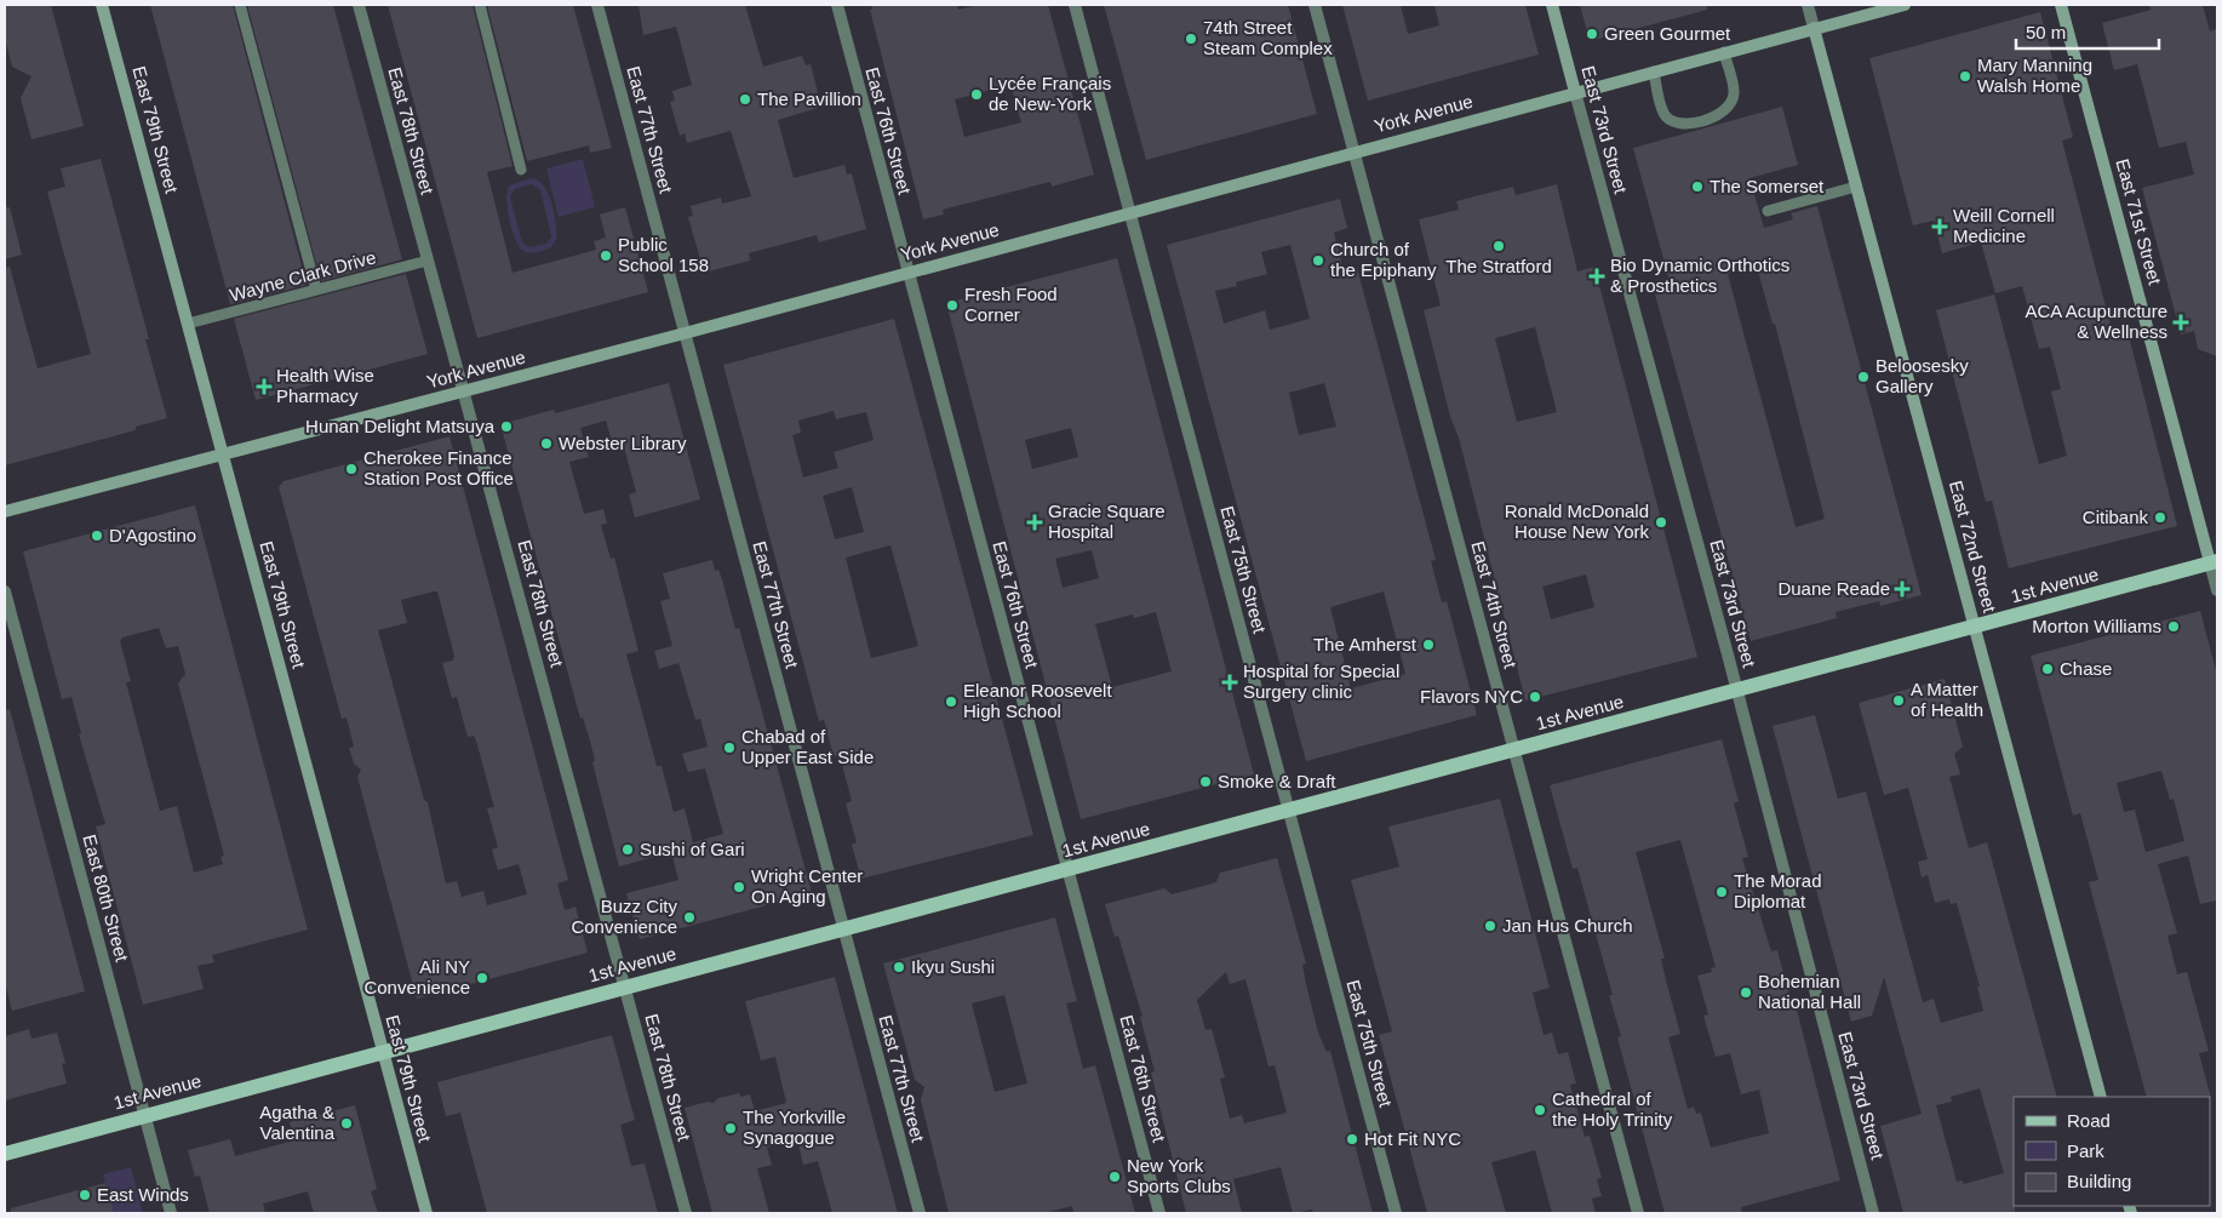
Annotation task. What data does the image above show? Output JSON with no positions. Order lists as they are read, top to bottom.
{
  "streets": {
    "main road": [
      "York Avenue",
      "East 79th Street",
      "East 73rd Street",
      "East 71st Street",
      "East 72nd Street",
      "1st Avenue"
    ],
    "street": [
      "East 77th Street",
      "East 78th Street",
      "East 76th Street",
      "East 75th Street",
      "East 74th Street",
      "East 80th Street"
    ],
    "lane": ["Wayne Clark Drive"]
  },
  "crossings": [
    ["York Avenue", "East 79th Street"],
    ["York Avenue", "East 77th Street"],
    ["York Avenue", "East 73rd Street"],
    ["York Avenue", "East 78th Street"],
    ["York Avenue", "East 76th Street"],
    ["York Avenue", "East 72nd Street"],
    ["York Avenue", "East 75th Street"],
    ["York Avenue", "East 74th Street"],
    ["East 79th Street", "Wayne Clark Drive"],
    ["East 79th Street", "1st Avenue"],
    ["East 77th Street", "1st Avenue"],
    ["East 73rd Street", "1st Avenue"],
    ["East 78th Street", "Wayne Clark Drive"],
    ["East 78th Street", "1st Avenue"],
    ["East 76th Street", "1st Avenue"],
    ["East 71st Street", "1st Avenue"],
    ["East 72nd Street", "1st Avenue"],
    ["East 75th Street", "1st Avenue"],
    ["1st Avenue", "East 74th Street"],
    ["1st Avenue", "East 80th Street"]
  ],
  "places": {
    "other": [
      "Green Gourmet",
      "74th Street Steam Complex",
      "Mary Manning Walsh Home",
      "Lycée Français de New-York",
      "The Pavillion",
      "The Somerset",
      "The Stratford",
      "Public School 158",
      "Church of the Epiphany",
      "Fresh Food Corner",
      "Beloosesky Gallery",
      "Hunan Delight Matsuya",
      "Webster Library",
      "Cherokee Finance Station Post Office",
      "Citibank",
      "Ronald McDonald House New York",
      "D'Agostino",
      "Morton Williams",
      "The Amherst",
      "Chase",
      "Flavors NYC",
      "A Matter of Health",
      "Eleanor Roosevelt High School",
      "Chabad of Upper East Side",
      "Smoke & Draft",
      "Sushi of Gari",
      "Wright Center On Aging",
      "The Morad Diplomat",
      "Buzz City Convenience",
      "Jan Hus Church",
      "Ikyu Sushi",
      "Ali NY Convenience",
      "Bohemian National Hall",
      "Cathedral of the Holy Trinity",
      "Agatha & Valentina",
      "The Yorkville Synagogue",
      "Hot Fit NYC",
      "New York Sports Clubs",
      "East Winds"
    ],
    "health": [
      "Weill Cornell Medicine",
      "Bio Dynamic Orthotics & Prosthetics",
      "ACA Acupuncture & Wellness",
      "Health Wise Pharmacy",
      "Gracie Square Hospital",
      "Duane Reade",
      "Hospital for Special Surgery clinic"
    ]
  },
  "legend": ["Road", "Park", "Building"],
  "scale_bar": "50 m"
}
